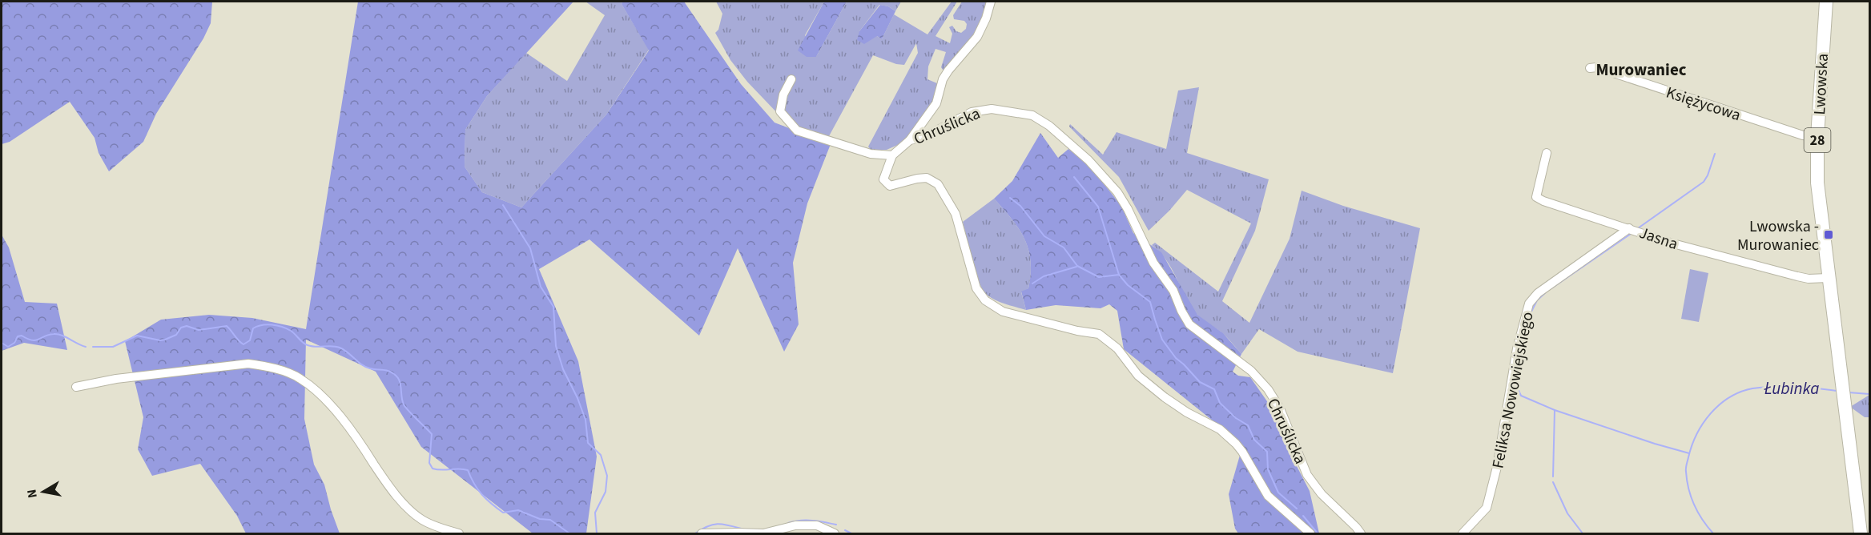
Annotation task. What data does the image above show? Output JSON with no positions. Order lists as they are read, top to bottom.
{
  "streets": {
    "main road": ["Lwowska", "28"],
    "street": [
      "Księżycowa",
      "Chruślicka",
      "Jasna",
      "Feliksa Nowowiejskiego"
    ]
  },
  "crossings": [
    ["Lwowska", "Księżycowa"],
    ["Lwowska", "Jasna"],
    ["Jasna", "Feliksa Nowowiejskiego"]
  ],
  "districts": ["Murowaniec"],
  "water": ["Łubinka"],
  "places": {
    "transit": ["Lwowska - Murowaniec"]
  },
  "north": "left"
}
